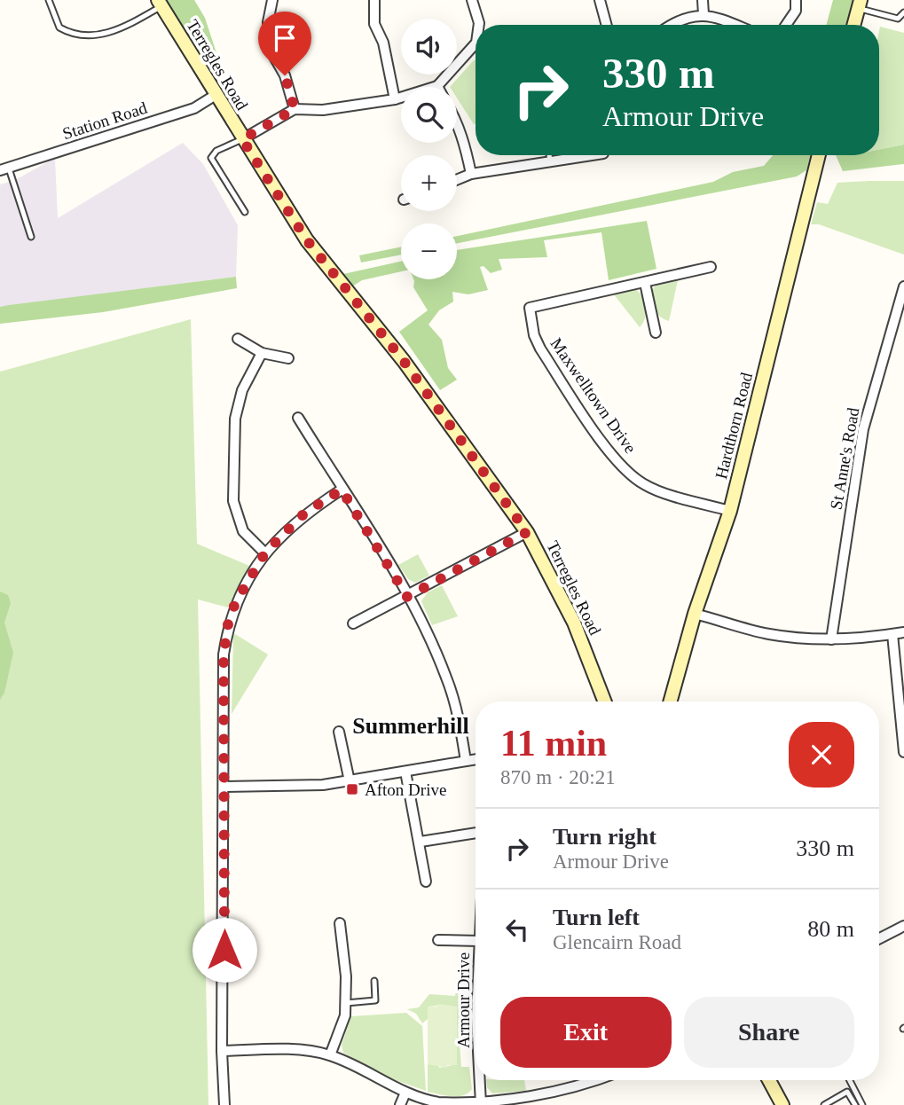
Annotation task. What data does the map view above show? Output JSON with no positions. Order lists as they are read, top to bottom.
{
  "streets": {
    "street": [
      "Terregles Road",
      "Station Road",
      "Maxwelltown Drive",
      "Hardthorn Road",
      "St Anne's Road",
      "Armour Drive"
    ]
  },
  "crossings": [
    ["Terregles Road", "Station Road"],
    ["Maxwelltown Drive", "Hardthorn Road"]
  ],
  "districts": ["Summerhill"],
  "places": {
    "transit": ["Afton Drive"]
  },
  "page": {
    "map_buttons": ["+", "−"],
    "turn": ["330 m", "Armour Drive"],
    "heading": ["11 min", "870 m · 20:21"],
    "list": [
      {
        "name": "Turn right",
        "note": "Armour Drive",
        "value": "330 m"
      },
      {
        "name": "Turn left",
        "note": "Glencairn Road",
        "value": "80 m"
      }
    ],
    "buttons": ["Exit", "Share"]
  }
}
